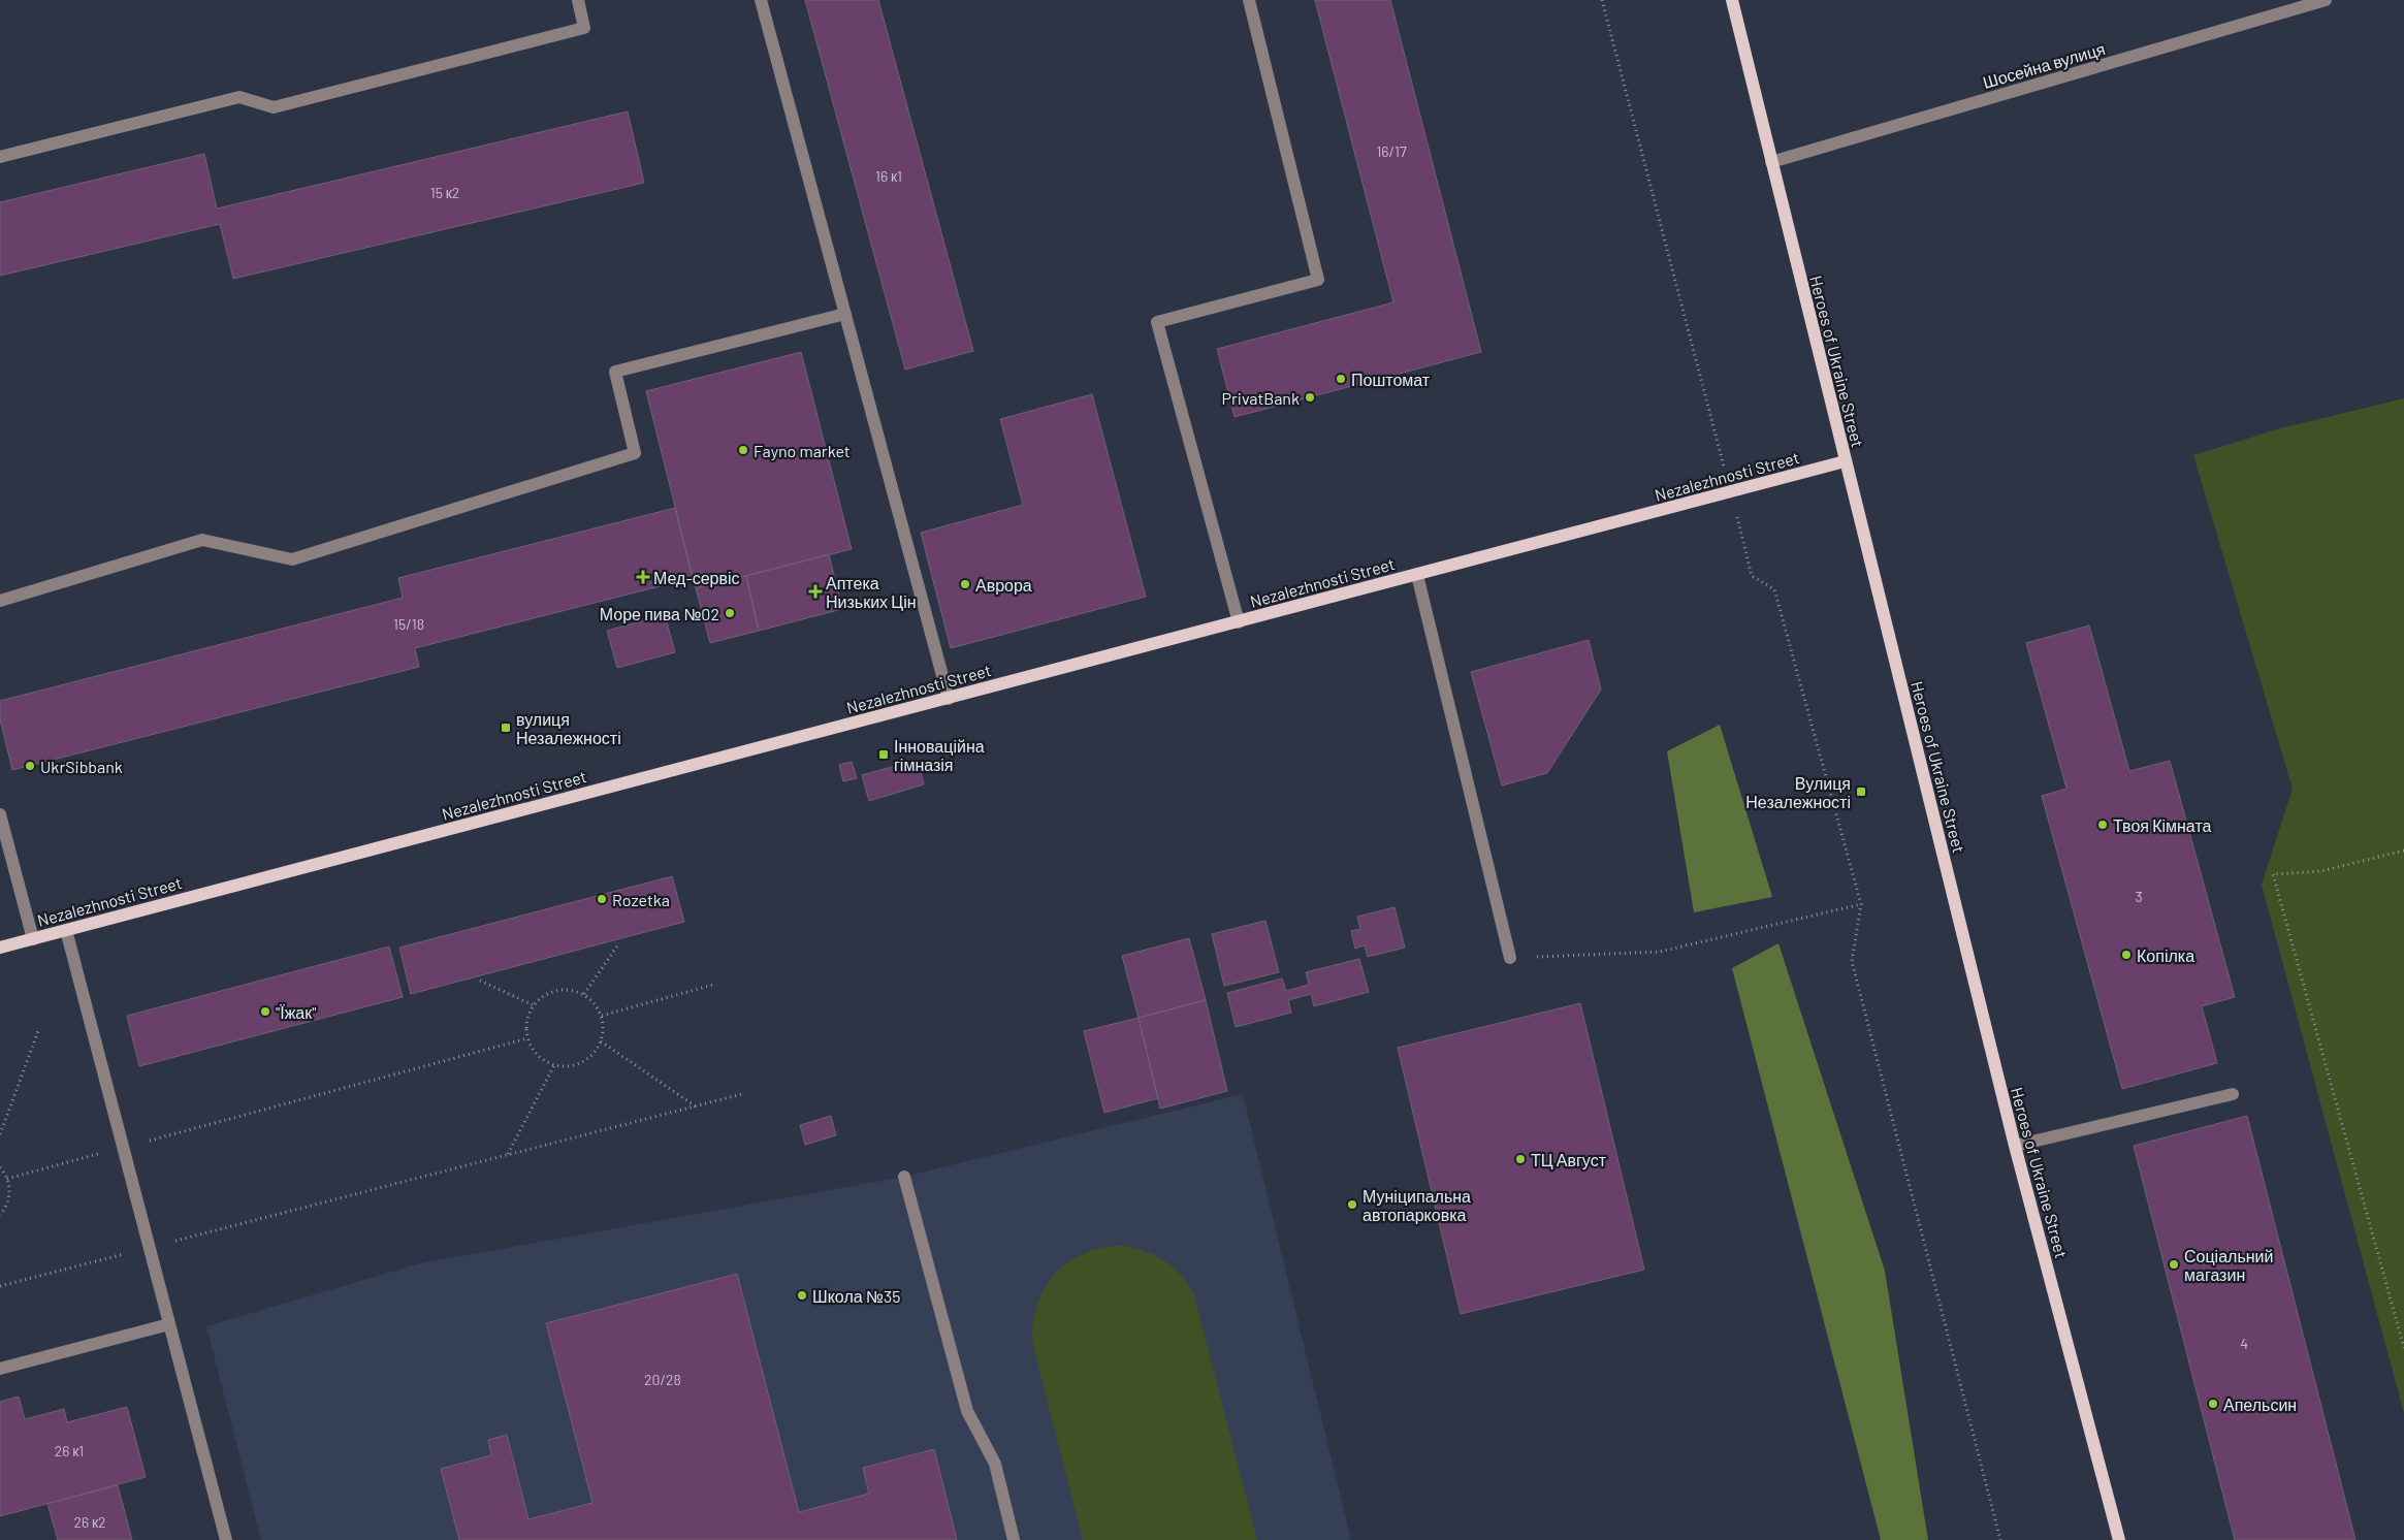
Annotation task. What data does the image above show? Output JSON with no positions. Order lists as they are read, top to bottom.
{
  "streets": {
    "main road": ["Heroes of Ukraine Street", "Nezalezhnosti Street"],
    "street": ["Шосейна вулиця"]
  },
  "crossings": [
    ["Шосейна вулиця", "Heroes of Ukraine Street"],
    ["Heroes of Ukraine Street", "Nezalezhnosti Street"]
  ],
  "places": {
    "other": [
      "Поштомат",
      "PrivatBank",
      "Fayno market",
      "Аврора",
      "Море пива №02",
      "UkrSibbank",
      "Твоя Кімната",
      "Rozetka",
      "Копілка",
      "\"Їжак\"",
      "ТЦ Август",
      "Муніципальна автопарковка",
      "Соціальний магазин",
      "Школа №35",
      "Апельсин"
    ],
    "health": ["Мед-сервіс", "Аптека Низьких Цін"],
    "transit": ["вулиця Незалежності", "Інноваційна гімназія", "Вулиця Незалежності"]
  },
  "house_numbers": [
    "16/17",
    "16 к1",
    "15 к2",
    "15/18",
    "3",
    "4",
    "20/28",
    "26 к1",
    "26 к2"
  ]
}
